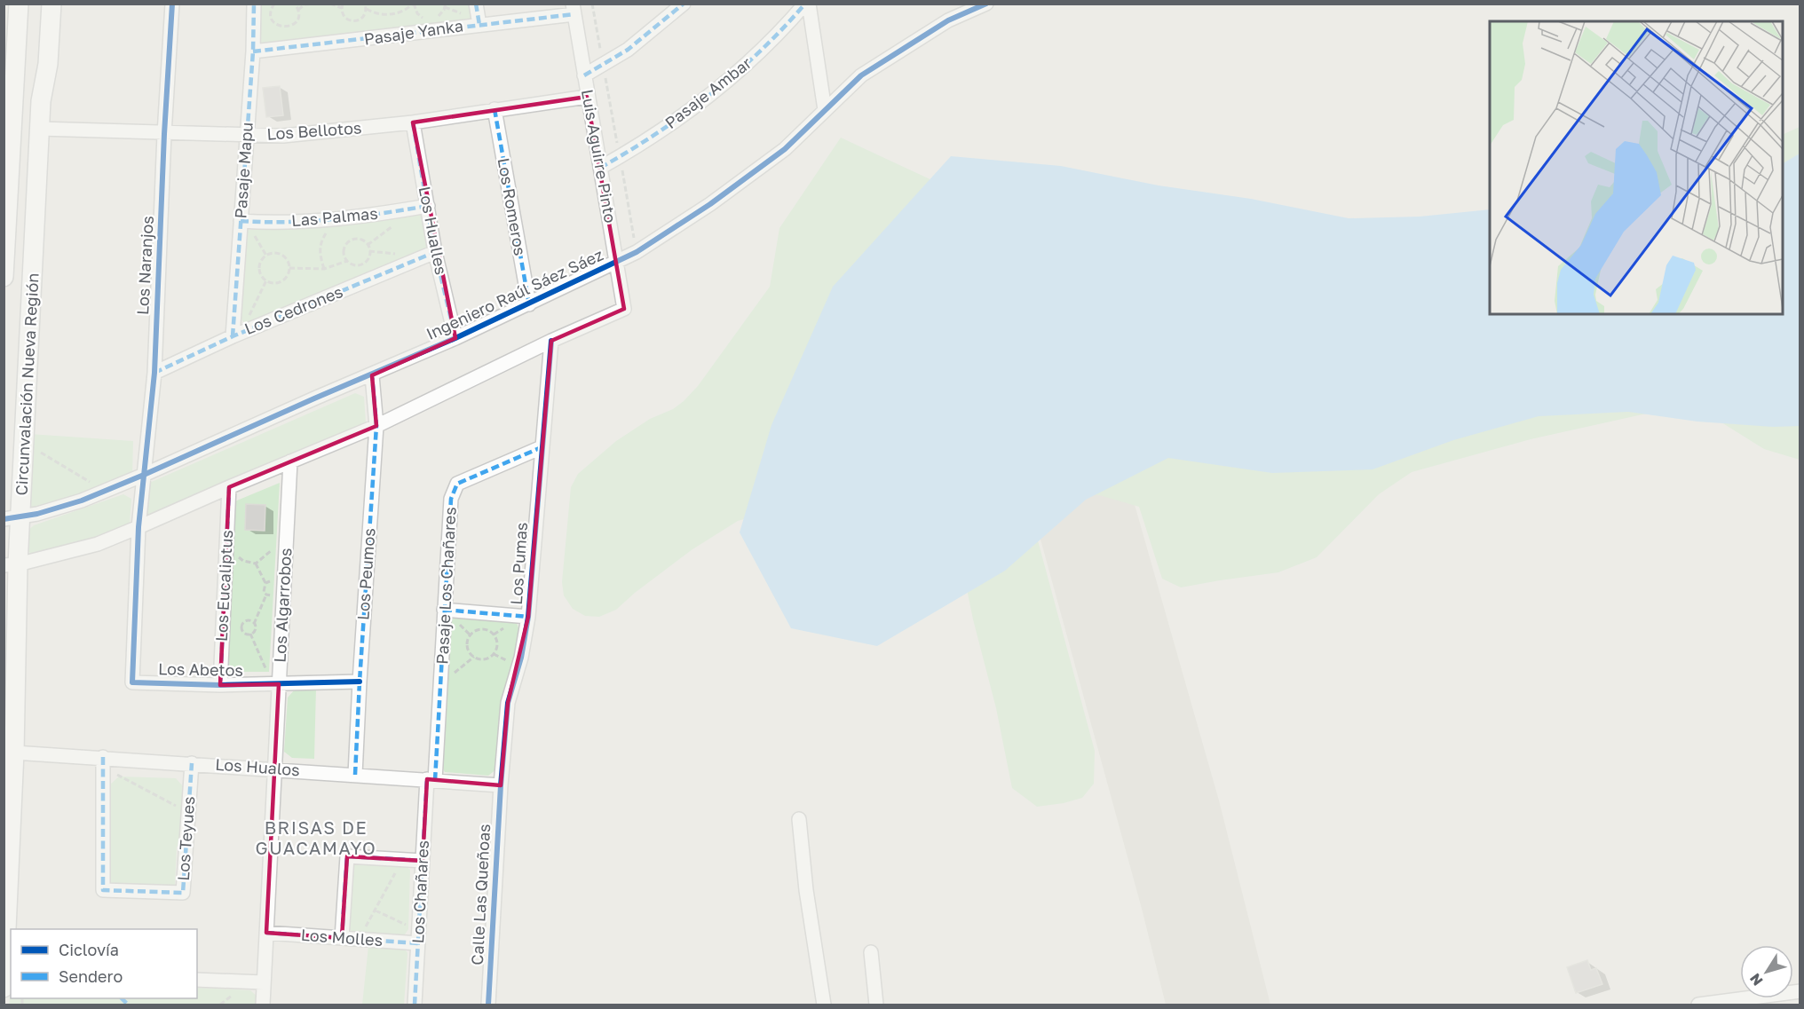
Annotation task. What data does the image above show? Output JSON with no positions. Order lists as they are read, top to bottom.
{
  "streets": {
    "main road": ["Circunvalación Nueva Región"],
    "street": [
      "Pasaje Yanka",
      "Pasaje Ambar",
      "Los Bellotos",
      "Luis Aguirre Pinto",
      "Pasaje Mapu",
      "Los Romeros",
      "Las Palmas",
      "Los Hualles",
      "Los Naranjos",
      "Ingeniero Raúl Sáez Sáez",
      "Los Cedrones",
      "Los Pumas",
      "Los Peumos",
      "Los Eucaliptus",
      "Pasaje Los Chañares",
      "Los Algarrobos",
      "Los Abetos",
      "Los Hualos",
      "Los Teyues",
      "Los Chañares",
      "Calle Las Queñoas",
      "Los Molles"
    ]
  },
  "crossings": [
    ["Pasaje Yanka", "Luis Aguirre Pinto"],
    ["Pasaje Yanka", "Pasaje Mapu"],
    ["Pasaje Ambar", "Luis Aguirre Pinto"],
    ["Los Bellotos", "Luis Aguirre Pinto"],
    ["Los Bellotos", "Pasaje Mapu"],
    ["Los Bellotos", "Los Romeros"],
    ["Los Bellotos", "Los Hualles"],
    ["Los Bellotos", "Los Naranjos"],
    ["Los Bellotos", "Circunvalación Nueva Región"],
    ["Luis Aguirre Pinto", "Ingeniero Raúl Sáez Sáez"],
    ["Luis Aguirre Pinto", "Los Pumas"],
    ["Pasaje Mapu", "Las Palmas"],
    ["Pasaje Mapu", "Los Cedrones"],
    ["Los Romeros", "Ingeniero Raúl Sáez Sáez"],
    ["Las Palmas", "Los Hualles"],
    ["Los Hualles", "Ingeniero Raúl Sáez Sáez"],
    ["Los Hualles", "Los Cedrones"],
    ["Los Naranjos", "Ingeniero Raúl Sáez Sáez"],
    ["Los Naranjos", "Los Cedrones"],
    ["Los Naranjos", "Los Abetos"],
    ["Ingeniero Raúl Sáez Sáez", "Circunvalación Nueva Región"],
    ["Ingeniero Raúl Sáez Sáez", "Los Peumos"],
    ["Circunvalación Nueva Región", "Los Hualos"],
    ["Los Pumas", "Pasaje Los Chañares"],
    ["Los Pumas", "Los Hualos"],
    ["Los Pumas", "Calle Las Queñoas"],
    ["Los Peumos", "Los Abetos"],
    ["Los Peumos", "Los Hualos"],
    ["Los Eucaliptus", "Los Abetos"],
    ["Pasaje Los Chañares", "Los Hualos"],
    ["Pasaje Los Chañares", "Los Chañares"],
    ["Los Algarrobos", "Los Abetos"],
    ["Los Algarrobos", "Los Hualos"],
    ["Los Algarrobos", "Los Molles"],
    ["Los Hualos", "Los Teyues"],
    ["Los Hualos", "Los Chañares"],
    ["Los Hualos", "Calle Las Queñoas"],
    ["Los Chañares", "Los Molles"]
  ],
  "districts": ["BRISAS DE GUACAMAYO"],
  "legend": ["Ciclovía", "Sendero"],
  "north": "bottom left"
}
